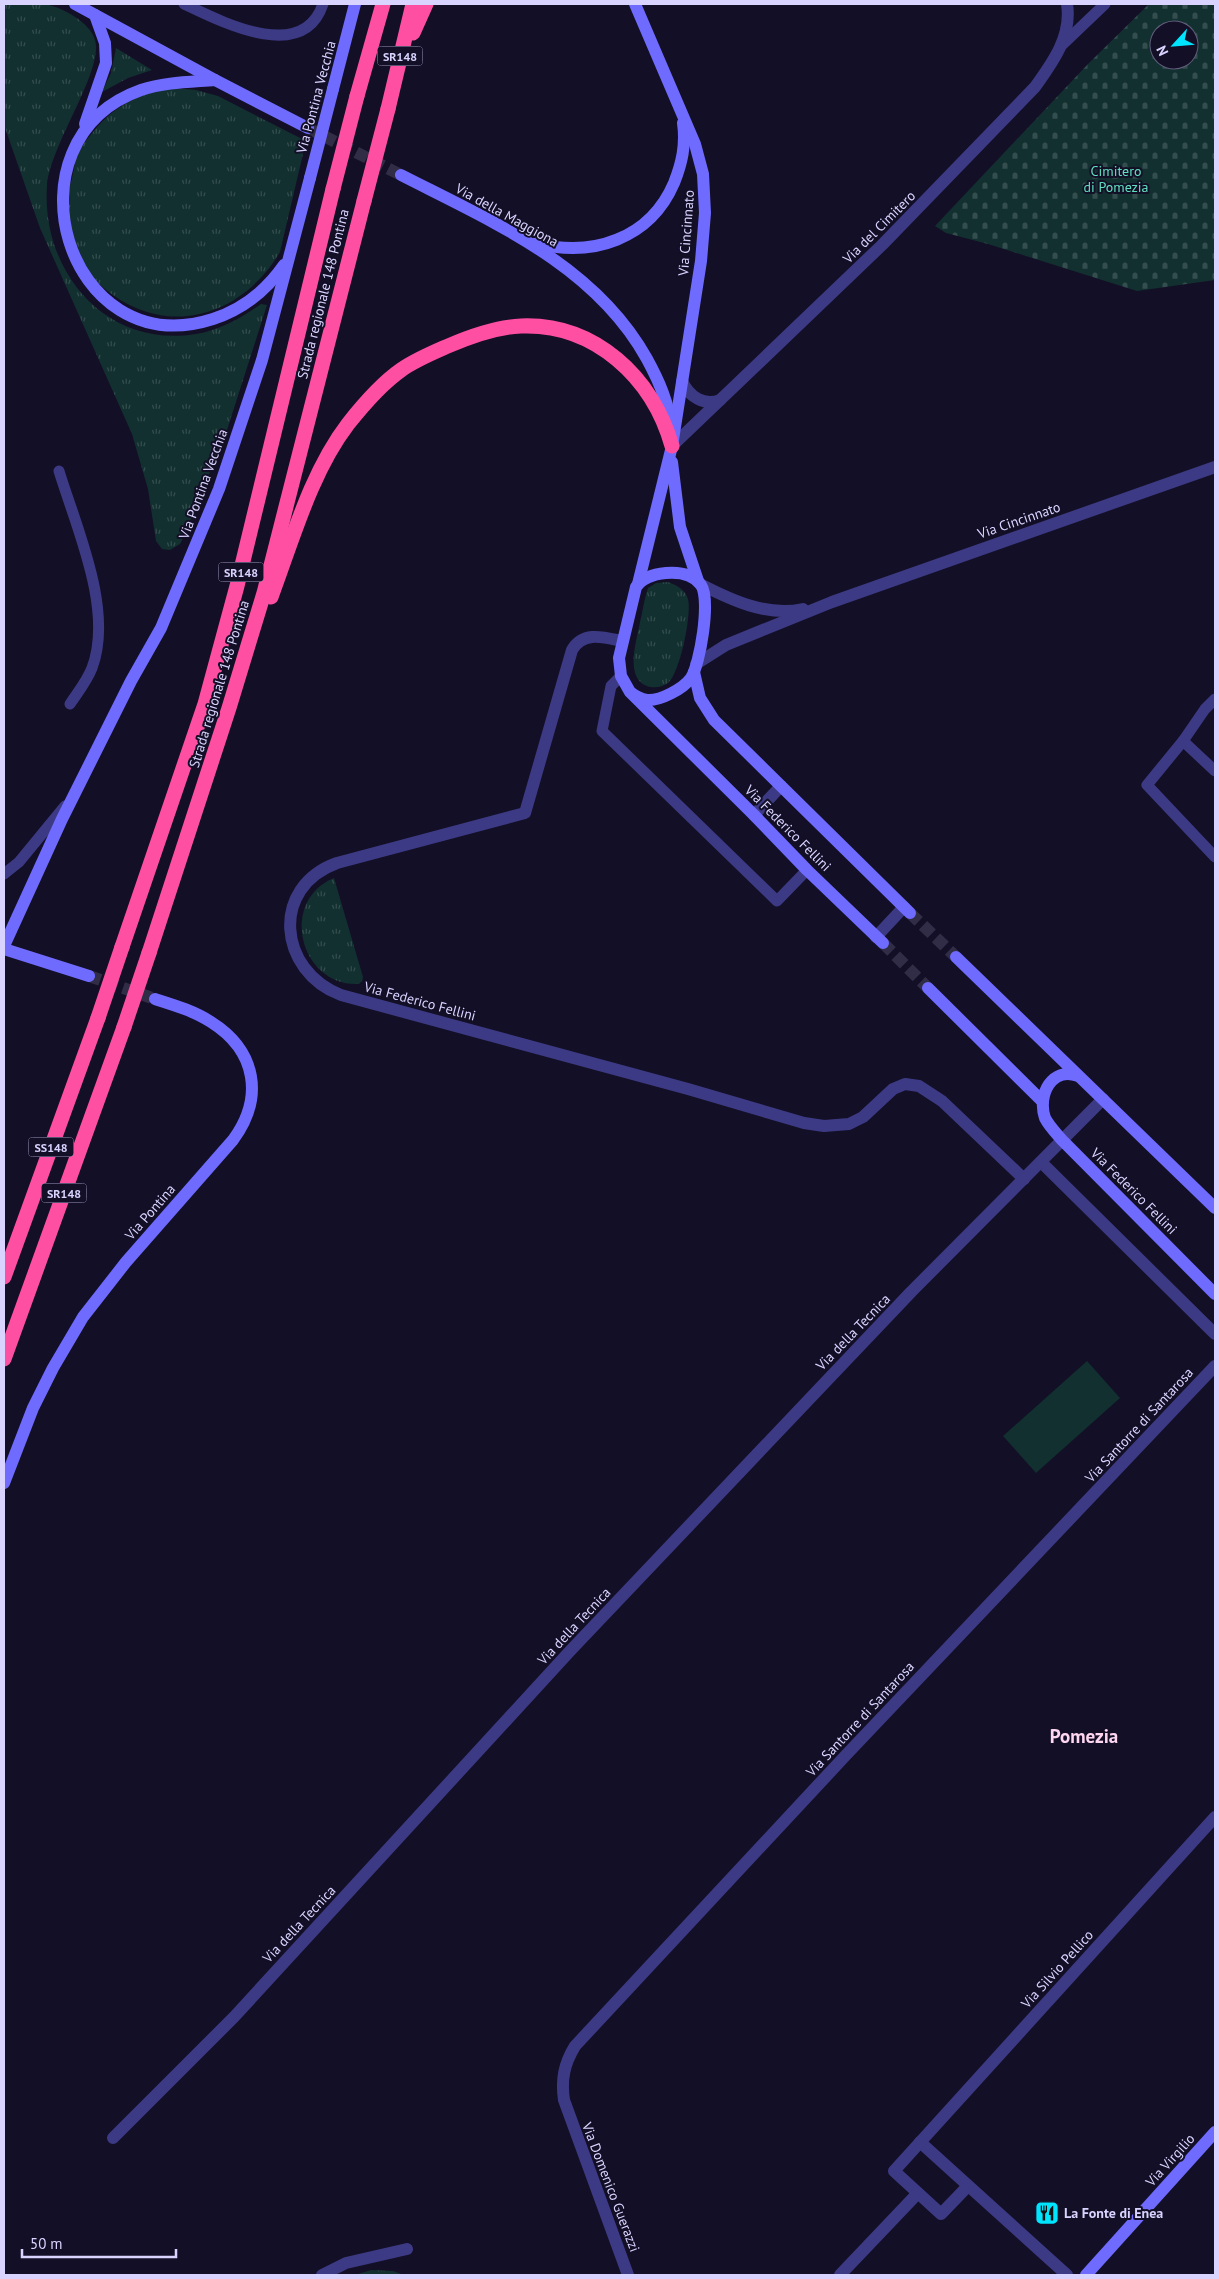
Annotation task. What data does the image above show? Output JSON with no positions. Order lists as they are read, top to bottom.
{
  "streets": {
    "highway": ["SR148", "Strada regionale 148 Pontina", "SS148"],
    "street": [
      "Via Pontina Vecchia",
      "Via della Maggiona",
      "Via del Cimitero",
      "Via Cincinnato",
      "Via Federico Fellini",
      "Via Pontina",
      "Via della Tecnica",
      "Via Santorre di Santarosa",
      "Via Silvio Pellico",
      "Via Virgilio",
      "Via Domenico Guerazzi"
    ]
  },
  "crossings": [
    ["Via della Maggiona", "Via del Cimitero"],
    ["Via della Maggiona", "Via Cincinnato"],
    ["Via del Cimitero", "Via Cincinnato"],
    ["Via Cincinnato", "Via Federico Fellini"],
    ["Strada regionale 148 Pontina", "SS148"],
    ["Via Federico Fellini", "Via della Tecnica"],
    ["Via Santorre di Santarosa", "Via Domenico Guerazzi"]
  ],
  "districts": ["Pomezia"],
  "parks": ["Cimitero di Pomezia"],
  "places": {
    "restaurant": ["La Fonte di Enea"]
  },
  "scale_bar": "50 m",
  "north": "bottom left"
}
